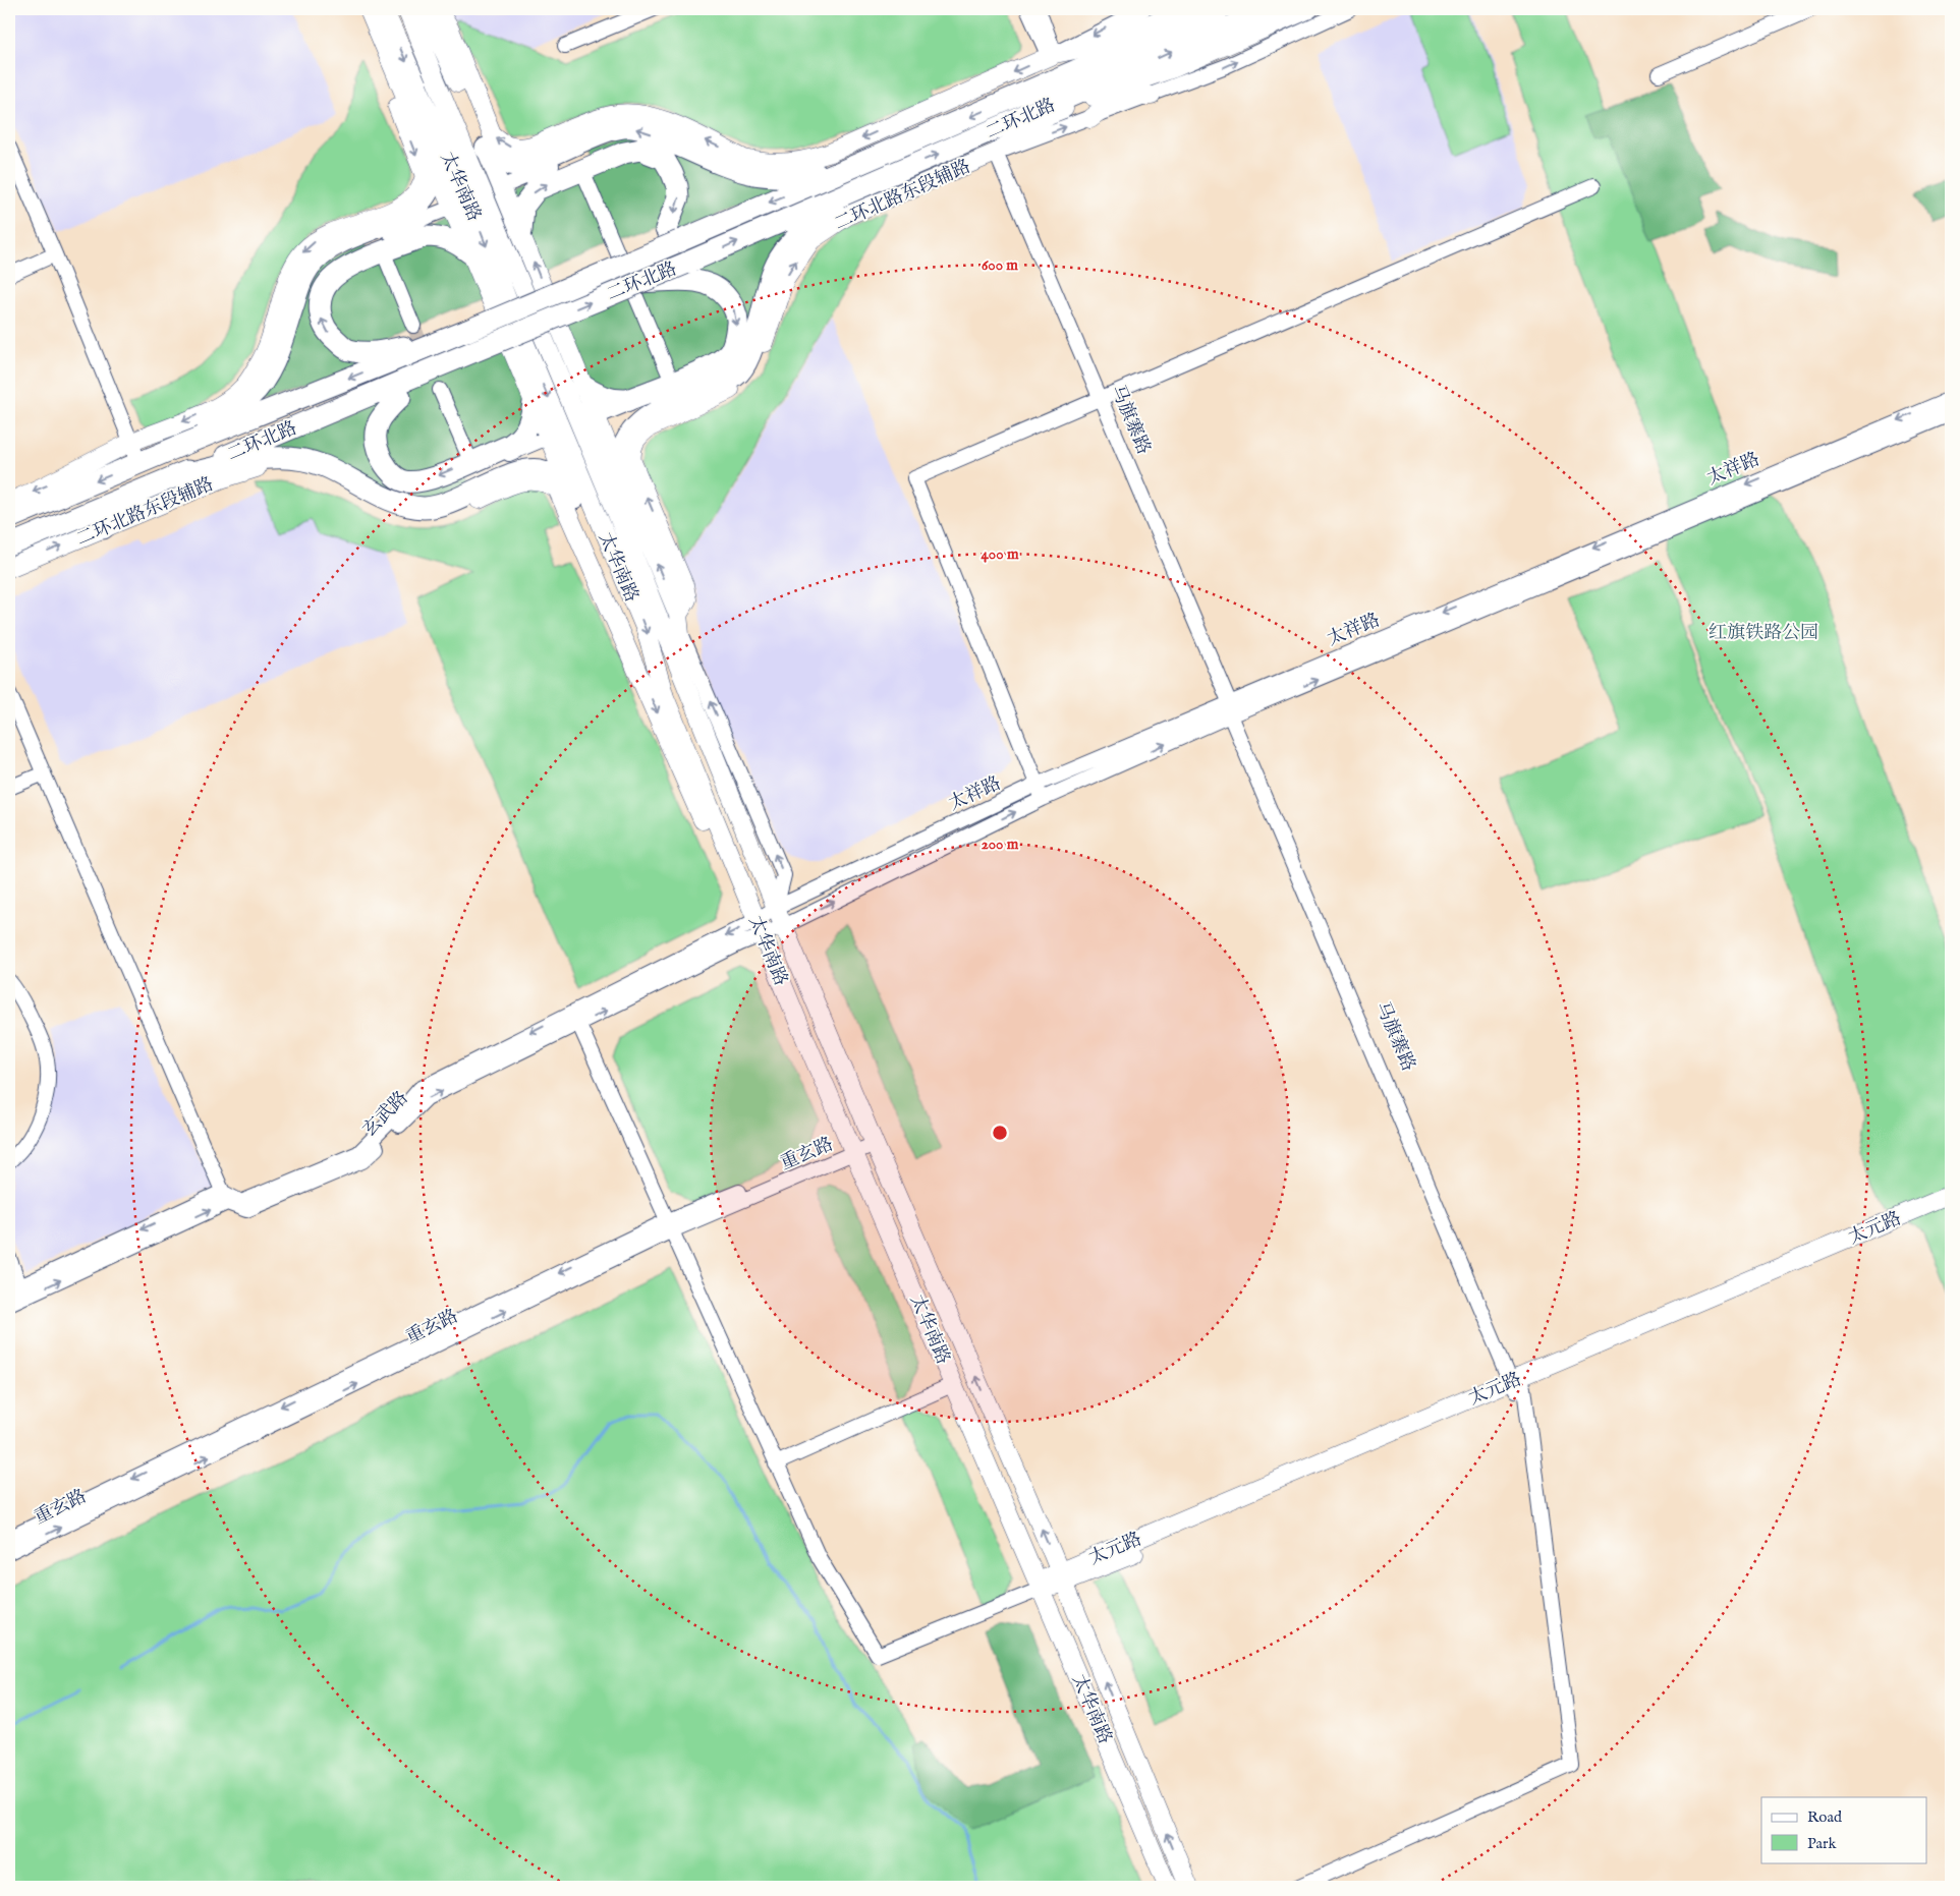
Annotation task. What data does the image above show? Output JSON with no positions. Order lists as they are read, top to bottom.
{
  "streets": {
    "highway": ["二环北路"],
    "main road": ["太华南路", "二环北路东段辅路", "太元路"],
    "street": [
      "马旗寨路",
      "太祥路",
      "玄武路",
      "重玄路"
    ]
  },
  "crossings": [
    ["太华南路", "二环北路东段辅路"],
    ["太华南路", "太祥路"],
    ["太华南路", "玄武路"],
    ["太华南路", "重玄路"],
    ["太华南路", "太元路"],
    ["二环北路东段辅路", "马旗寨路"],
    ["二环北路东段辅路", "玄武路"],
    ["马旗寨路", "太祥路"],
    ["马旗寨路", "太元路"],
    ["太祥路", "玄武路"]
  ],
  "parks": ["红旗铁路公园"],
  "legend": ["Road", "Park"],
  "rings": ["600 m", "400 m", "200 m"]
}
